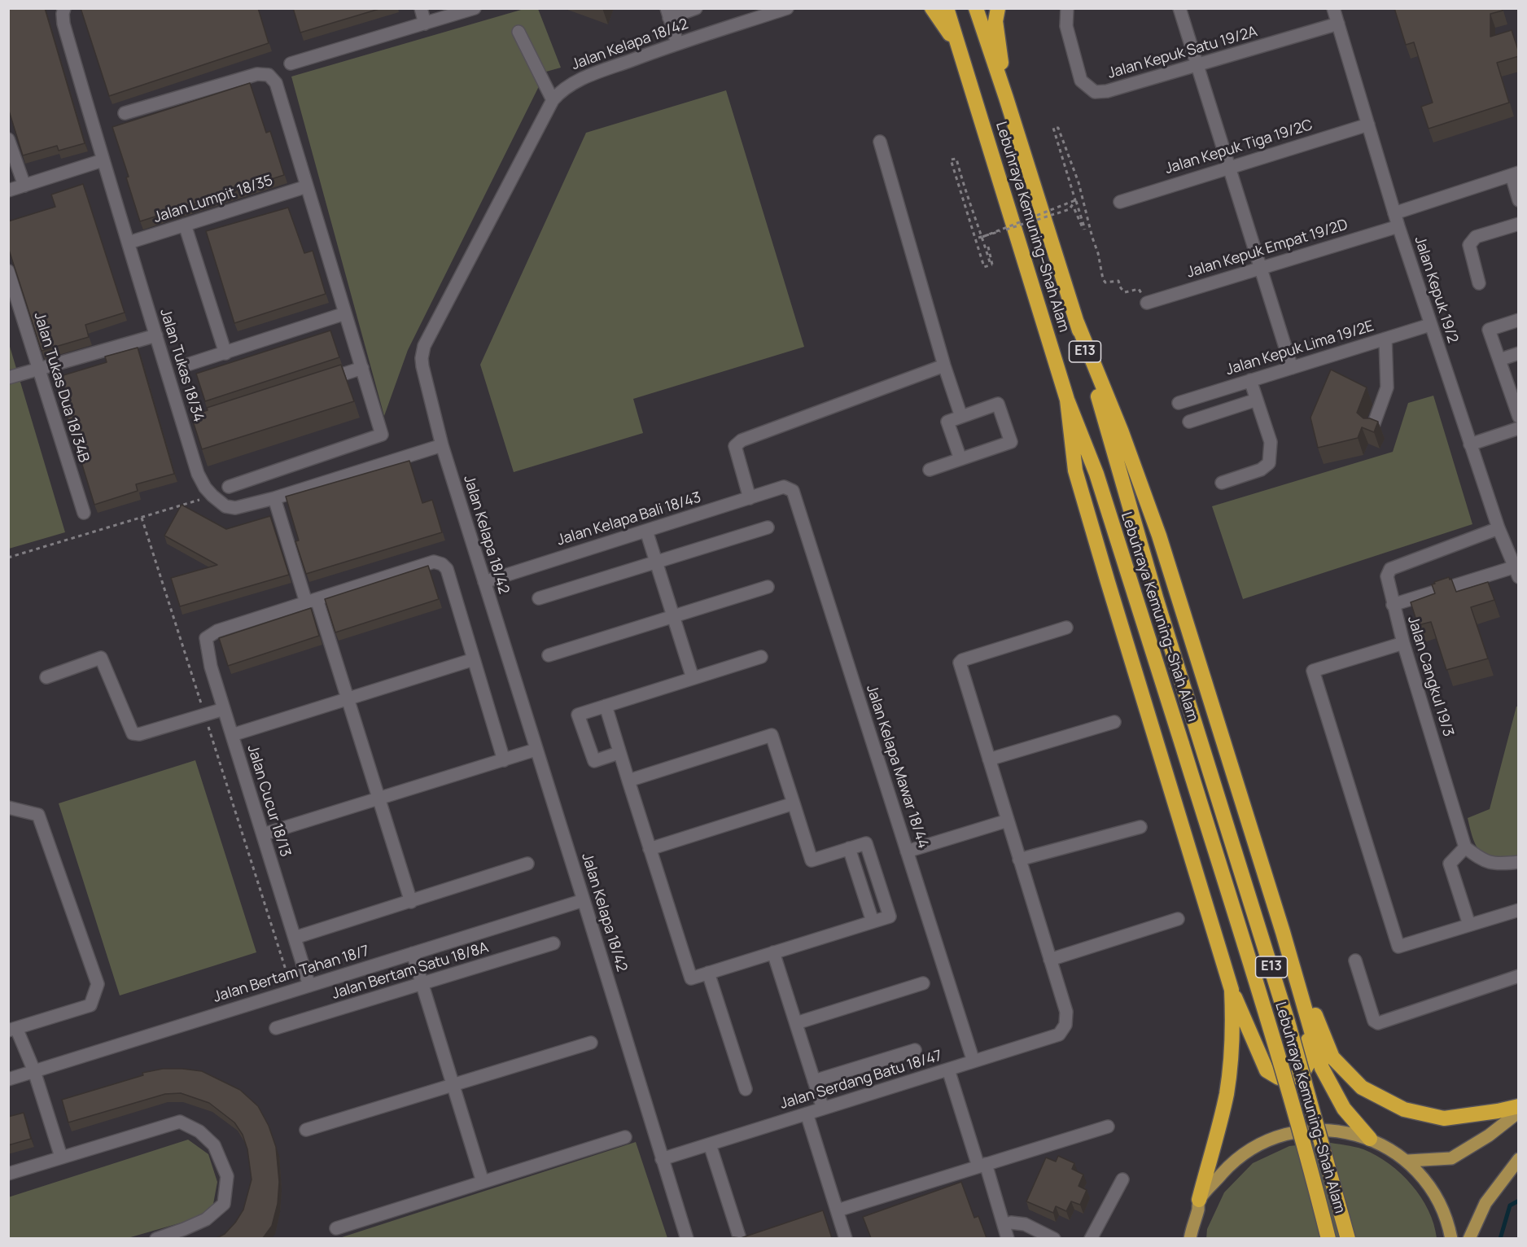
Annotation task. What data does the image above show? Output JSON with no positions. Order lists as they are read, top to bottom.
{
  "streets": {
    "highway": ["Lebuhraya Kemuning–Shah Alam", "E13"],
    "street": [
      "Jalan Kelapa 18/42",
      "Jalan Kepuk Satu 19/2A",
      "Jalan Kepuk Tiga 19/2C",
      "Jalan Lumpit 18/35",
      "Jalan Kepuk Empat 19/2D",
      "Jalan Kepuk 19/2",
      "Jalan Kepuk Lima 19/2E",
      "Jalan Tukas 18/34",
      "Jalan Tukas Dua 18/34B",
      "Jalan Kelapa Bali 18/43",
      "Jalan Cangkul 19/3",
      "Jalan Kelapa Mawar 18/44",
      "Jalan Cucur 18/13",
      "Jalan Bertam Satu 18/8A",
      "Jalan Bertam Tahan 18/7",
      "Jalan Serdang Batu 18/47"
    ]
  },
  "crossings": [
    ["Jalan Kelapa 18/42", "Jalan Tukas 18/34"],
    ["Jalan Kelapa 18/42", "Jalan Kelapa Bali 18/43"],
    ["Jalan Kelapa 18/42", "Jalan Bertam Tahan 18/7"],
    ["Jalan Kelapa 18/42", "Jalan Serdang Batu 18/47"],
    ["Jalan Kepuk Satu 19/2A", "Jalan Kepuk 19/2"],
    ["Jalan Kepuk Tiga 19/2C", "Jalan Kepuk 19/2"],
    ["Jalan Lumpit 18/35", "Jalan Tukas 18/34"],
    ["Jalan Kepuk Empat 19/2D", "Jalan Kepuk 19/2"],
    ["Jalan Kepuk 19/2", "Jalan Kepuk Lima 19/2E"],
    ["Jalan Kepuk 19/2", "Jalan Cangkul 19/3"],
    ["Jalan Kelapa Bali 18/43", "Jalan Kelapa Mawar 18/44"],
    ["Jalan Kelapa Mawar 18/44", "Jalan Serdang Batu 18/47"],
    ["Jalan Cucur 18/13", "Jalan Bertam Tahan 18/7"]
  ]
}
